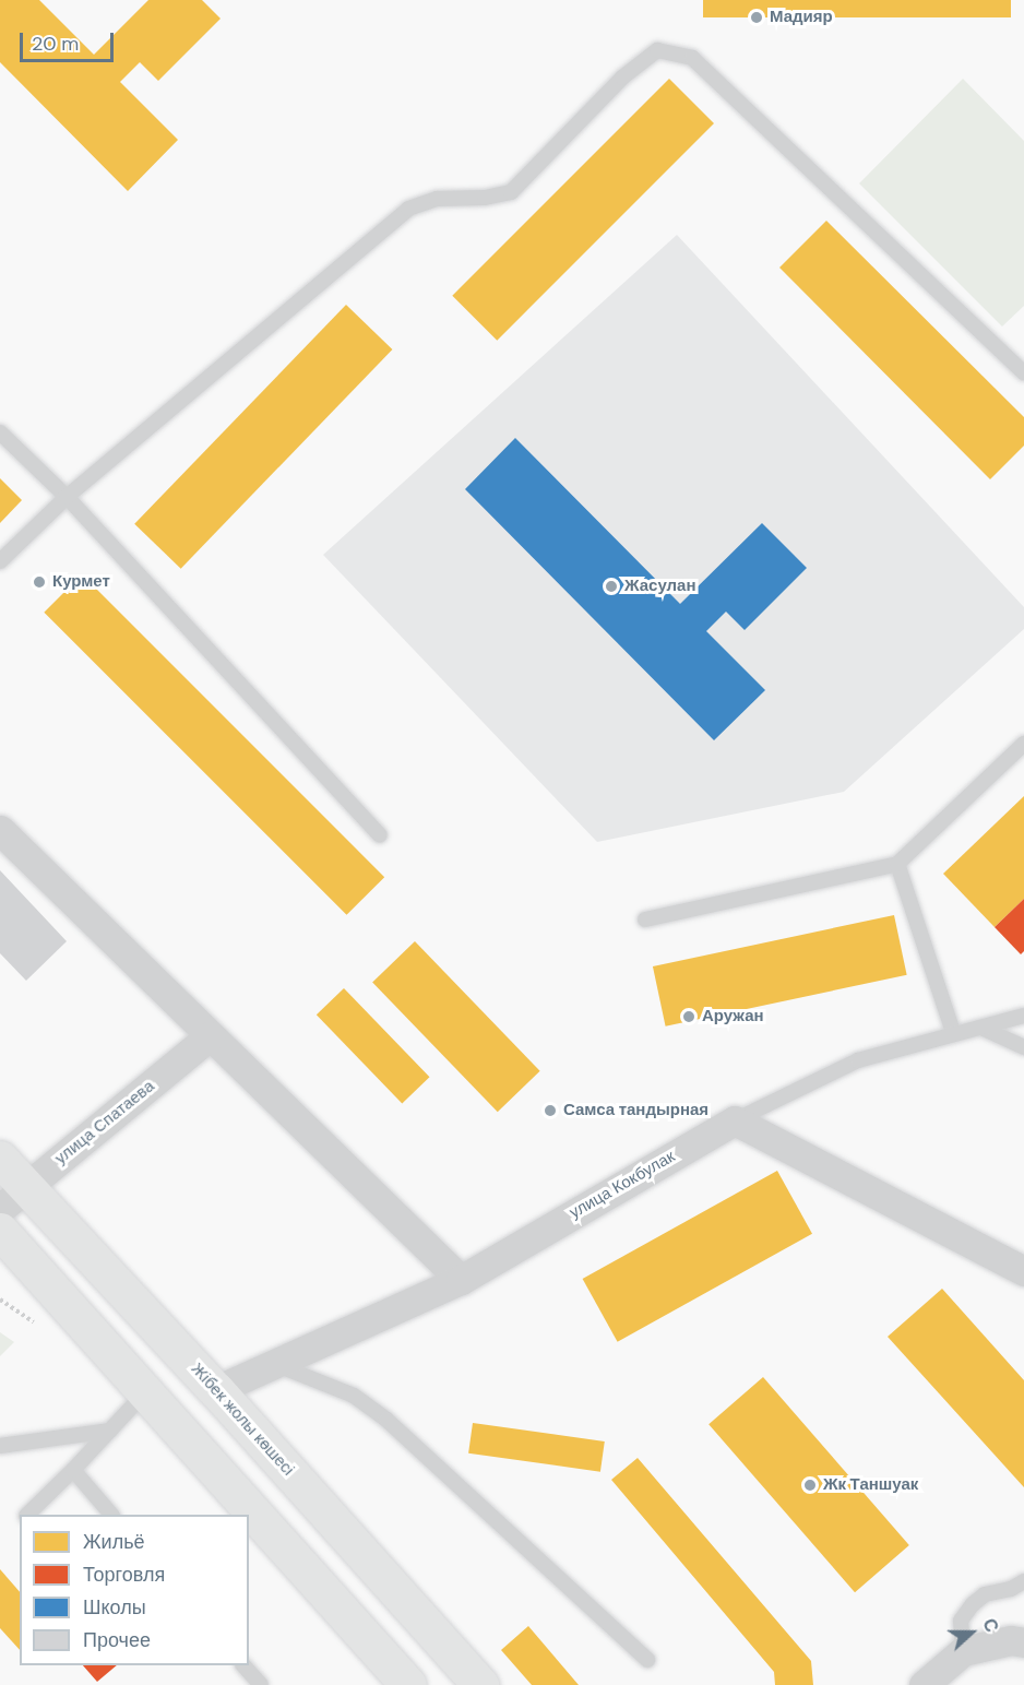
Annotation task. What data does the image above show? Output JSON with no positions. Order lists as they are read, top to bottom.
{
  "streets": {
    "main road": ["Жібек жолы көшесі"],
    "street": ["улица Спатаева", "улица Кокбулак"]
  },
  "crossings": [
    ["улица Спатаева", "Жібек жолы көшесі"],
    ["улица Кокбулак", "Жібек жолы көшесі"]
  ],
  "places": [
    "Мадияр",
    "Курмет",
    "Жасулан",
    "Аружан",
    "Самса тандырная",
    "Жк Таншуак"
  ],
  "legend": [
    "Жильё",
    "Торговля",
    "Школы",
    "Прочее"
  ],
  "scale_bar": "20 m",
  "north": "right"
}
